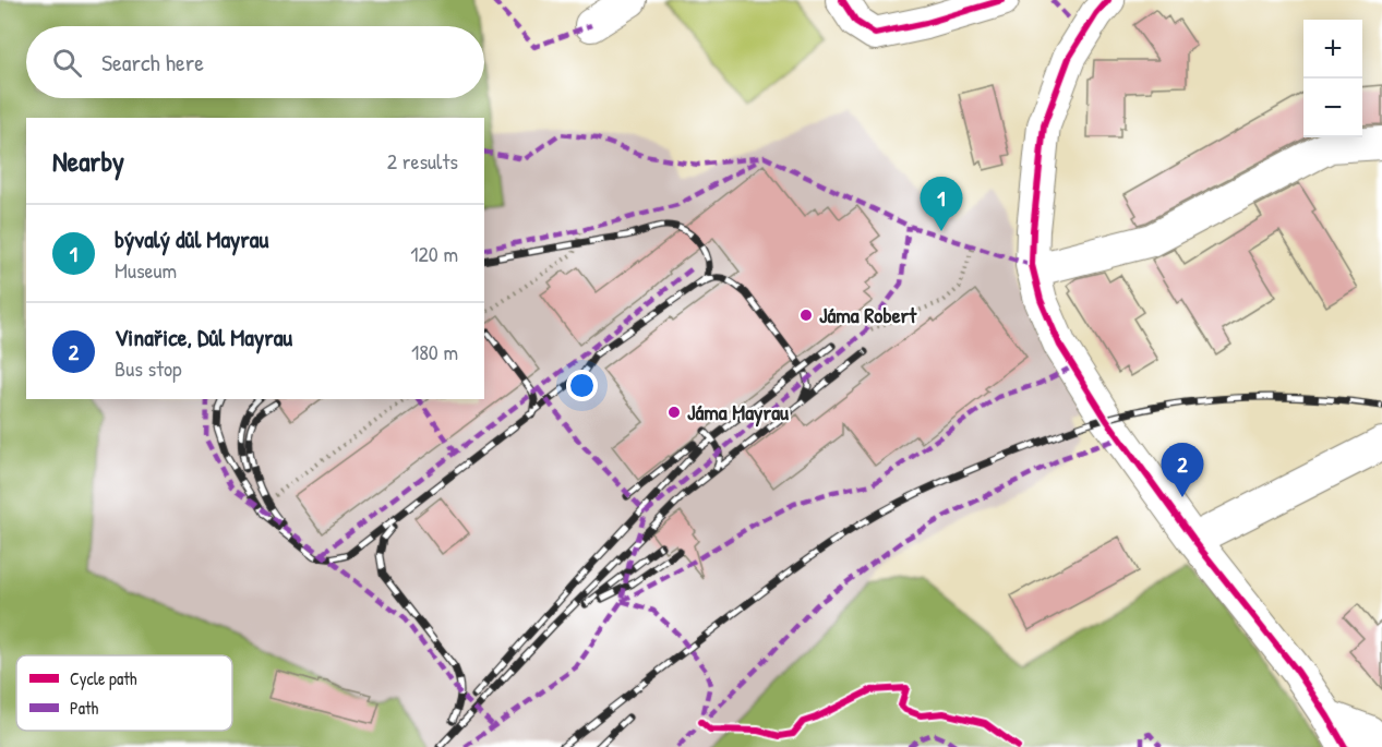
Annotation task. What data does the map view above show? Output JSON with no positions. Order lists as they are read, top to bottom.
{
  "places": ["Jáma Robert", "Jáma Mayrau"],
  "legend": ["Cycle path", "Path"],
  "page": {
    "map_buttons": ["+", "−"],
    "search": "Search here",
    "heading": ["Nearby", "2 results"],
    "pins": ["1", "2"],
    "list": [
      {
        "mark": "1",
        "name": "bývalý důl Mayrau",
        "note": "Museum",
        "value": "120 m"
      },
      {
        "mark": "2",
        "name": "Vinařice, Důl Mayrau",
        "note": "Bus stop",
        "value": "180 m"
      }
    ]
  }
}
